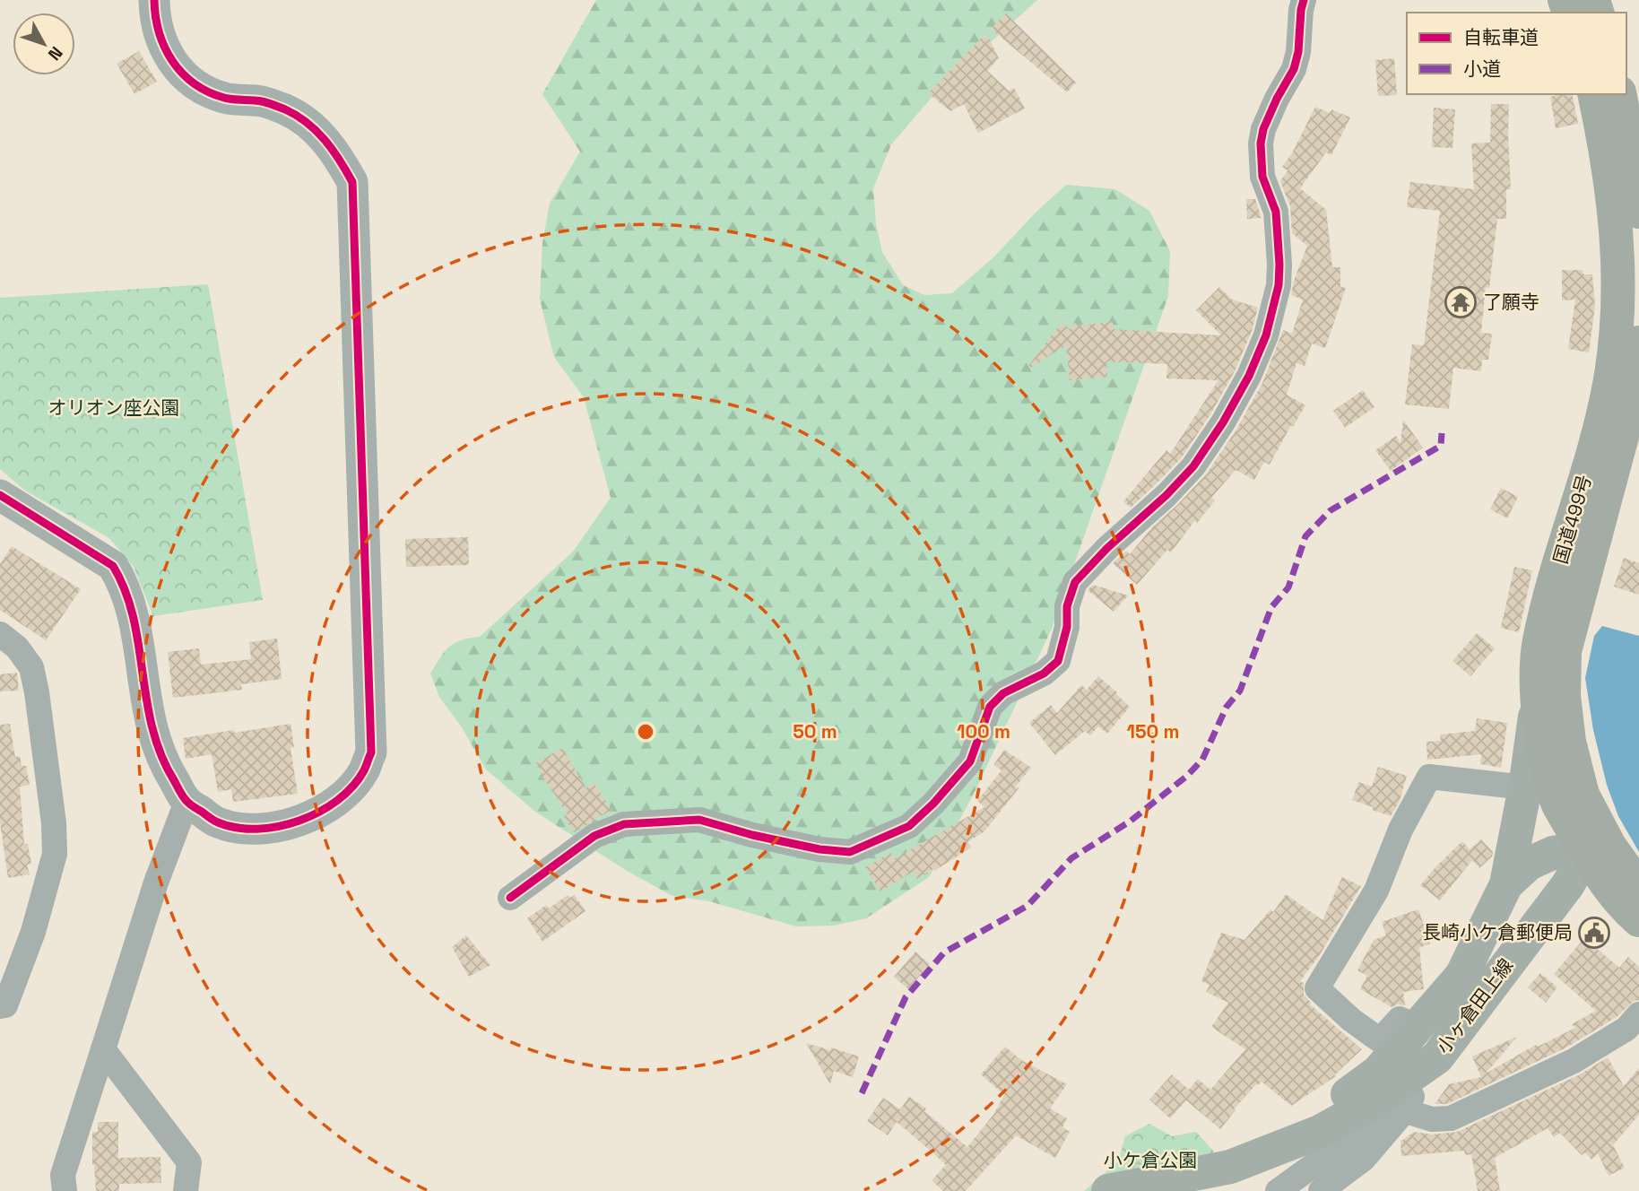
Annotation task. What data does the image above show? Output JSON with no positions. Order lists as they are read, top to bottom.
{
  "streets": {
    "highway": ["国道499号"],
    "main road": ["小ヶ倉田上線"]
  },
  "crossings": [
    ["国道499号", "小ヶ倉田上線"]
  ],
  "parks": ["オリオン座公園", "小ケ倉公園"],
  "places": {
    "temple": ["了願寺"],
    "public building": ["長崎小ケ倉郵便局"]
  },
  "legend": ["自転車道", "小道"],
  "north": "bottom right",
  "rings": ["50 m", "100 m", "150 m"]
}
